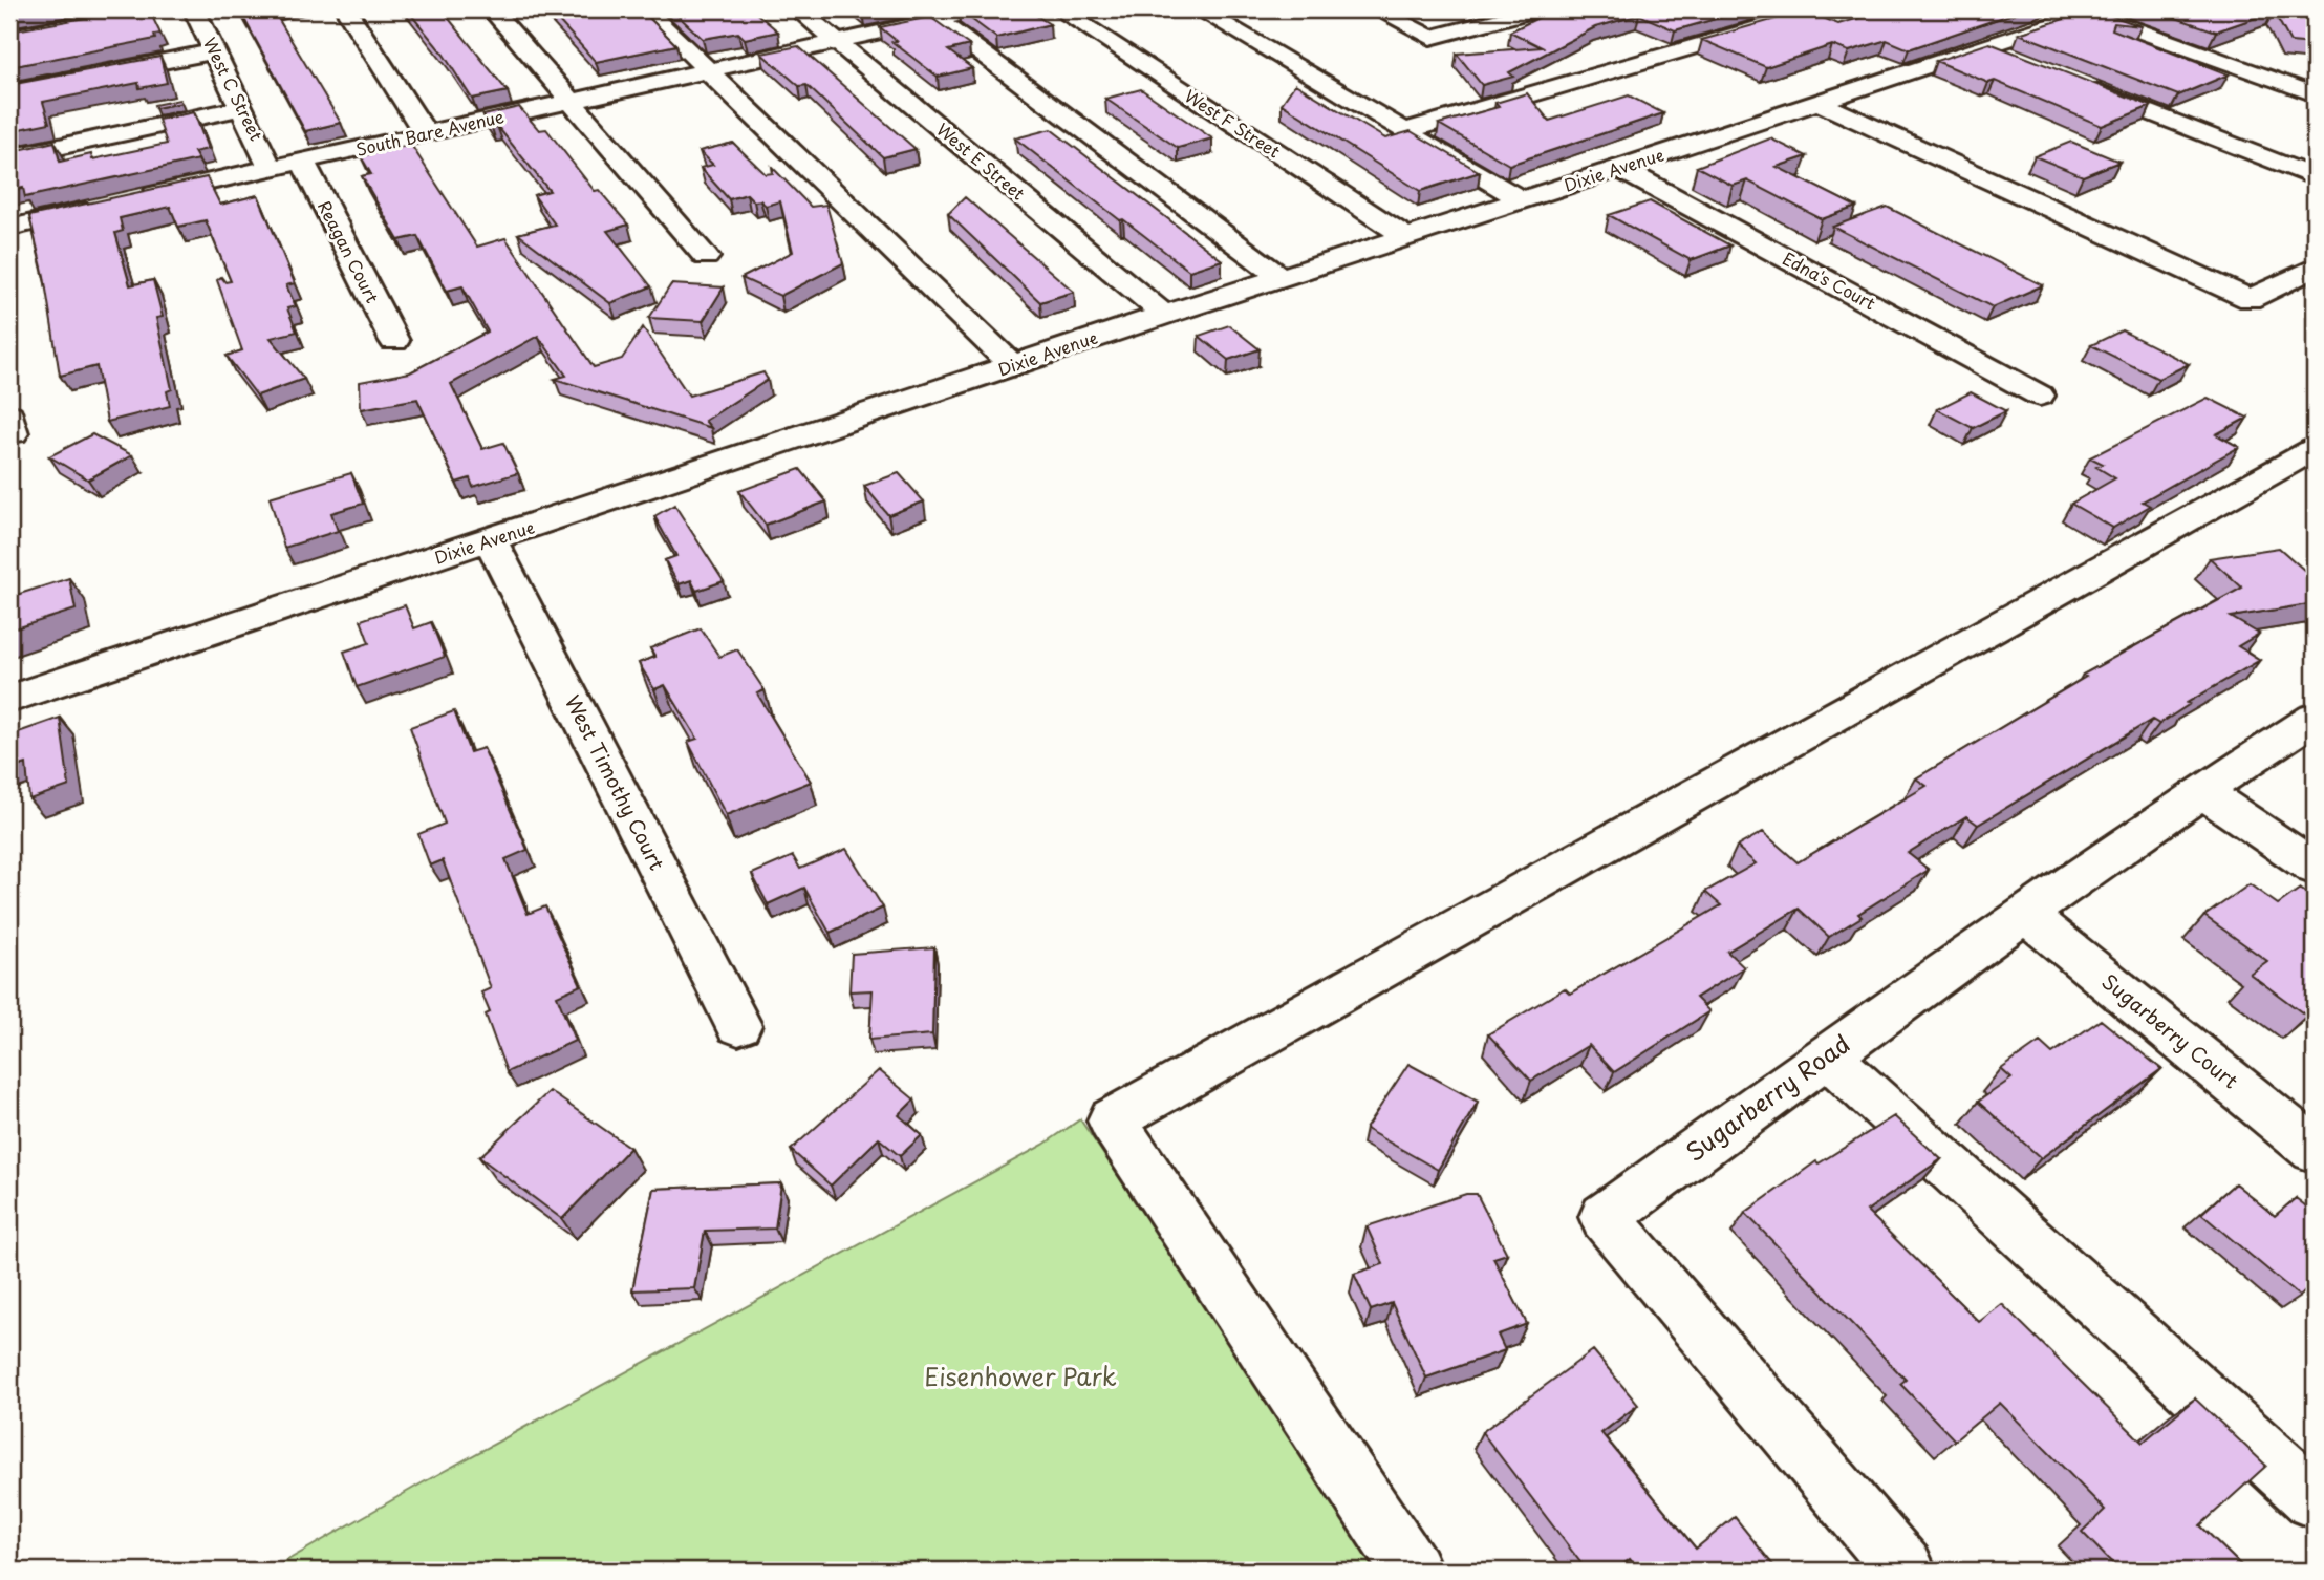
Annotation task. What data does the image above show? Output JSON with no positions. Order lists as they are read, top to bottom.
{
  "streets": {
    "street": [
      "West C Street",
      "West F Street",
      "South Bare Avenue",
      "West E Street",
      "Dixie Avenue",
      "Reagan Court",
      "Edna's Court",
      "West Timothy Court",
      "Sugarberry Court",
      "Sugarberry Road"
    ]
  },
  "crossings": [
    ["West C Street", "South Bare Avenue"],
    ["West F Street", "Dixie Avenue"],
    ["South Bare Avenue", "West E Street"],
    ["South Bare Avenue", "Reagan Court"],
    ["West E Street", "Dixie Avenue"],
    ["Dixie Avenue", "Edna's Court"],
    ["Dixie Avenue", "West Timothy Court"],
    ["Sugarberry Court", "Sugarberry Road"]
  ],
  "parks": ["Eisenhower Park"]
}
